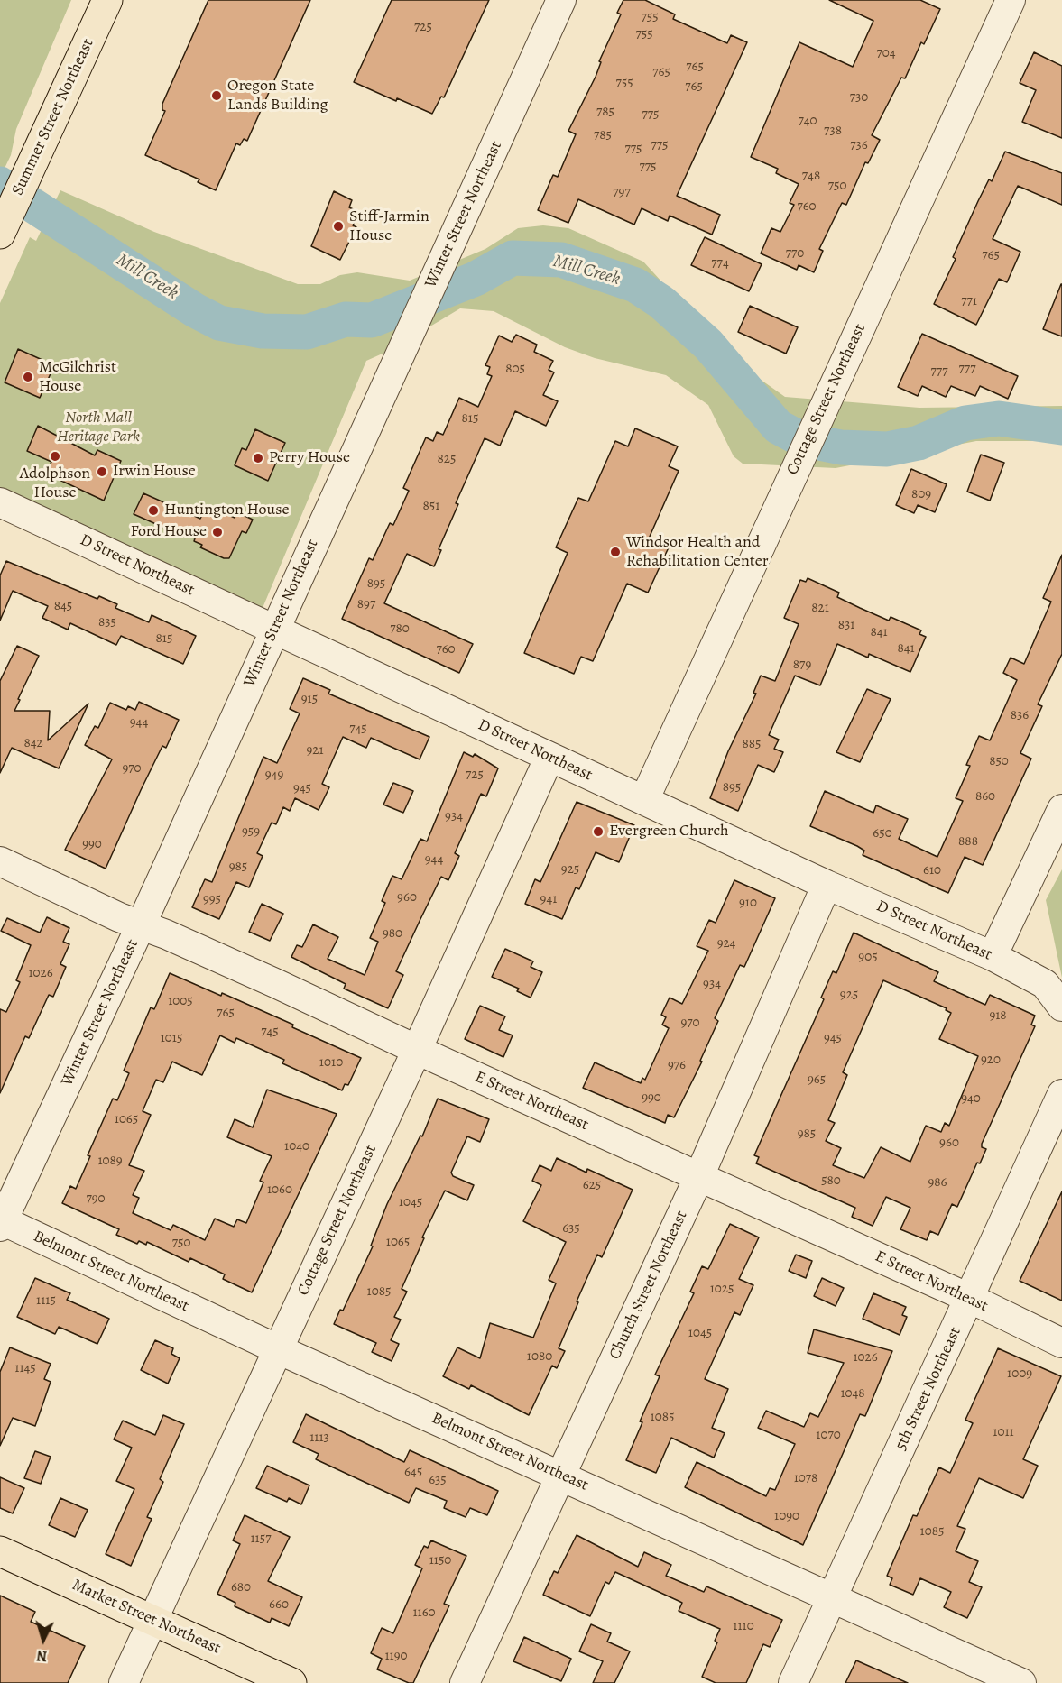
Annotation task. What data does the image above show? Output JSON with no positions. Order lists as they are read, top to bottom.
{
  "streets": {
    "main road": ["Summer Street Northeast", "Market Street Northeast"],
    "street": [
      "Winter Street Northeast",
      "Cottage Street Northeast",
      "D Street Northeast",
      "E Street Northeast",
      "Belmont Street Northeast",
      "Church Street Northeast",
      "5th Street Northeast"
    ]
  },
  "crossings": [
    ["Winter Street Northeast", "D Street Northeast"],
    ["Winter Street Northeast", "E Street Northeast"],
    ["Winter Street Northeast", "Belmont Street Northeast"],
    ["Cottage Street Northeast", "D Street Northeast"],
    ["Cottage Street Northeast", "E Street Northeast"],
    ["Cottage Street Northeast", "Belmont Street Northeast"],
    ["Cottage Street Northeast", "Market Street Northeast"],
    ["D Street Northeast", "Church Street Northeast"],
    ["E Street Northeast", "Church Street Northeast"],
    ["E Street Northeast", "5th Street Northeast"],
    ["Belmont Street Northeast", "Church Street Northeast"],
    ["Belmont Street Northeast", "5th Street Northeast"]
  ],
  "water": ["Mill Creek"],
  "parks": ["North Mall Heritage Park"],
  "places": [
    "Oregon State Lands Building",
    "Stiff-Jarmin House",
    "McGilchrist House",
    "Adolphson House",
    "Perry House",
    "Irwin House",
    "Huntington House",
    "Ford House",
    "Windsor Health and Rehabilitation Center",
    "Evergreen Church"
  ],
  "house_numbers": [
    "755",
    "725",
    "755",
    "704",
    "765",
    "765",
    "755",
    "765",
    "730",
    "785",
    "775",
    "740",
    "738",
    "785",
    "775",
    "736",
    "775",
    "775",
    "748",
    "750",
    "797",
    "760",
    "770",
    "765",
    "774",
    "771",
    "805",
    "777",
    "777",
    "815",
    "825",
    "809",
    "851",
    "895",
    "897",
    "845",
    "821",
    "835",
    "831",
    "780",
    "841",
    "815",
    "841",
    "760",
    "879",
    "915",
    "836",
    "944",
    "745",
    "842",
    "885",
    "921",
    "850",
    "970",
    "949",
    "725",
    "895",
    "945",
    "860",
    "934",
    "959",
    "650",
    "888",
    "990",
    "944",
    "985",
    "925",
    "610",
    "960",
    "995",
    "941",
    "910",
    "980",
    "924",
    "905",
    "1026",
    "934",
    "925",
    "1005",
    "765",
    "918",
    "970",
    "745",
    "1015",
    "945",
    "920",
    "1010",
    "976",
    "965",
    "990",
    "940",
    "1065",
    "985",
    "960",
    "1040",
    "1089",
    "580",
    "986",
    "625",
    "1060",
    "790",
    "1045",
    "635",
    "1065",
    "750",
    "1025",
    "1085",
    "1115",
    "1045",
    "1080",
    "1026",
    "1145",
    "1009",
    "1048",
    "1085",
    "1011",
    "1070",
    "1113",
    "645",
    "1078",
    "635",
    "1090",
    "1085",
    "1157",
    "1150",
    "680",
    "660",
    "1160",
    "1110",
    "1190"
  ],
  "north": "bottom"
}
